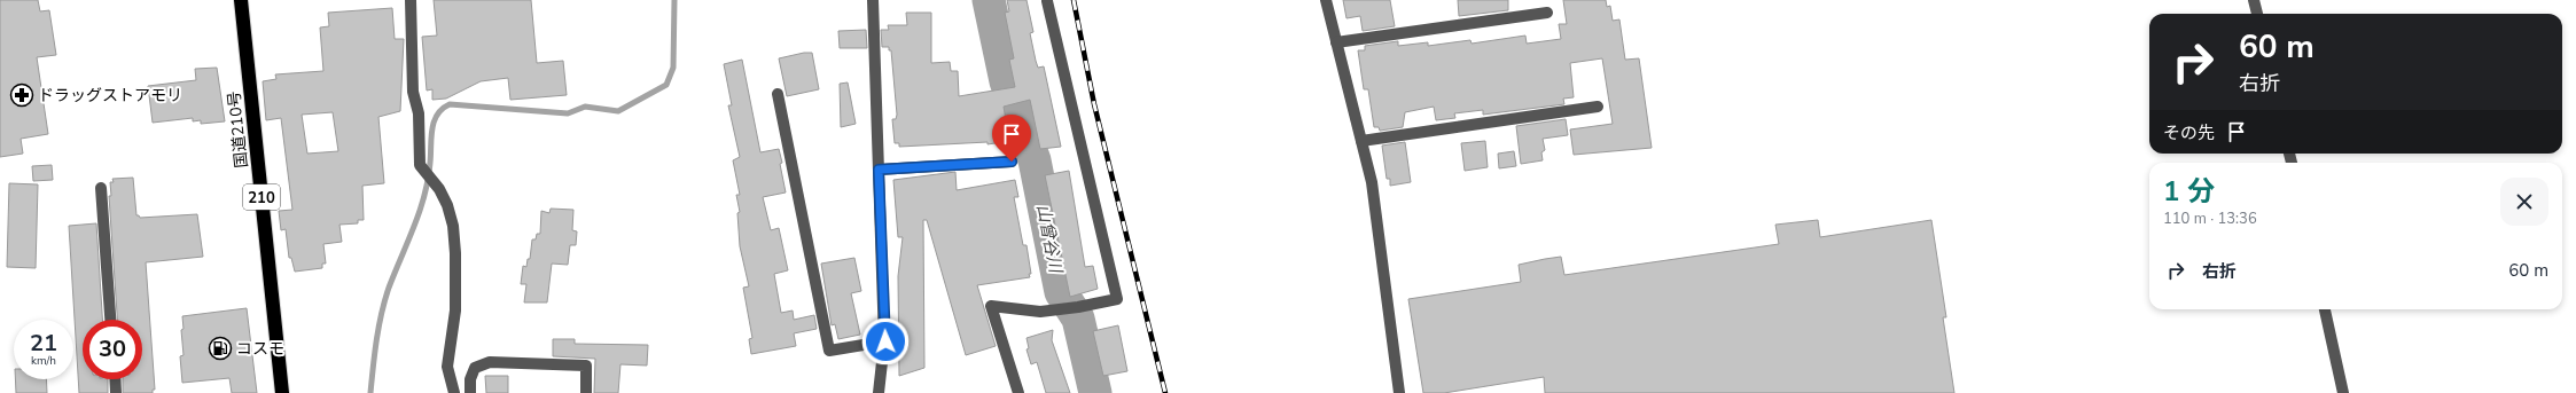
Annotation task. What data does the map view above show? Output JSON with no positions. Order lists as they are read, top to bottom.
{
  "streets": {
    "highway": ["国道210号", "210"]
  },
  "water": ["山曾谷川"],
  "places": {
    "pharmacy": ["ドラッグストアモリ"],
    "fuel station": ["コスモ"]
  },
  "page": {
    "turn": ["60 m", "右折"],
    "then": "その先",
    "heading": ["1 分", "110 m · 13:36"],
    "list": [
      {
        "name": "右折",
        "value": "60 m"
      }
    ],
    "speed": "21 km/h",
    "limit": "30"
  }
}
